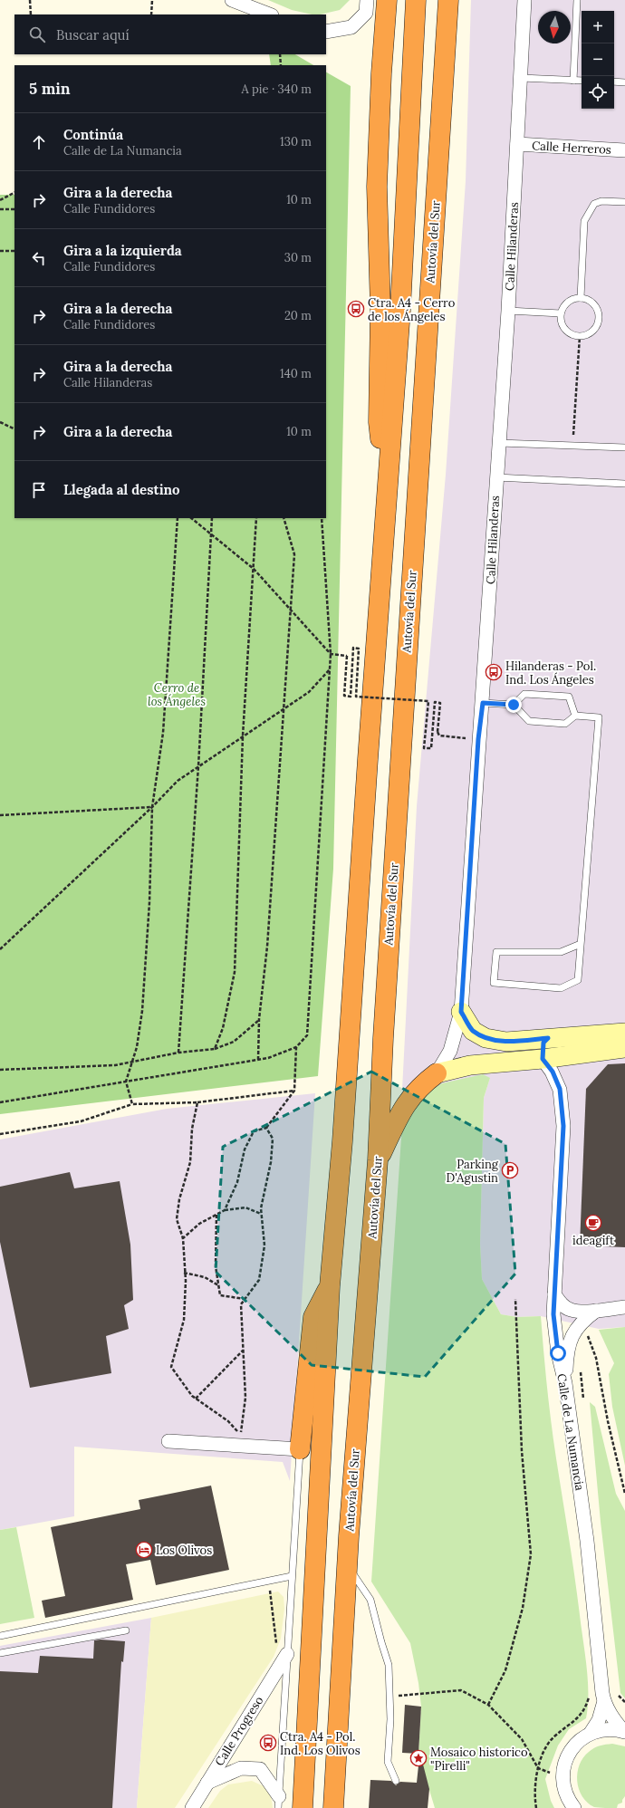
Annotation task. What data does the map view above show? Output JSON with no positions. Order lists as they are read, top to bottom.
{
  "streets": {
    "highway": ["Autovía del Sur"],
    "street": [
      "Calle Herreros",
      "Calle Hilanderas",
      "Calle de La Numancia",
      "Calle Progreso"
    ]
  },
  "crossings": [
    ["Calle Herreros", "Calle Hilanderas"]
  ],
  "parks": ["Cerro de los Ángeles"],
  "places": {
    "bus stop": ["Ctra. A4 - Cerro de los Ángeles", "Hilanderas - Pol. Ind. Los Ángeles", "Ctra. A4 - Pol. Ind. Los Olivos"],
    "parking": ["Parking D'Agustin"],
    "cafe": ["ideagift"],
    "hotel": ["Los Olivos"],
    "place": ["Mosaico historico \"Pirelli\""]
  },
  "north": "bottom",
  "page": {
    "map_buttons": ["+", "−"],
    "search": "Buscar aquí",
    "heading": ["5 min", "A pie · 340 m"],
    "list": [
      ["Continúa", "Calle de La Numancia", "130 m"],
      ["Gira a la derecha", "Calle Fundidores", "10 m"],
      ["Gira a la izquierda", "Calle Fundidores", "30 m"],
      ["Gira a la derecha", "Calle Fundidores", "20 m"],
      ["Gira a la derecha", "Calle Hilanderas", "140 m"],
      ["Gira a la derecha", "10 m"],
      "Llegada al destino"
    ]
  }
}
